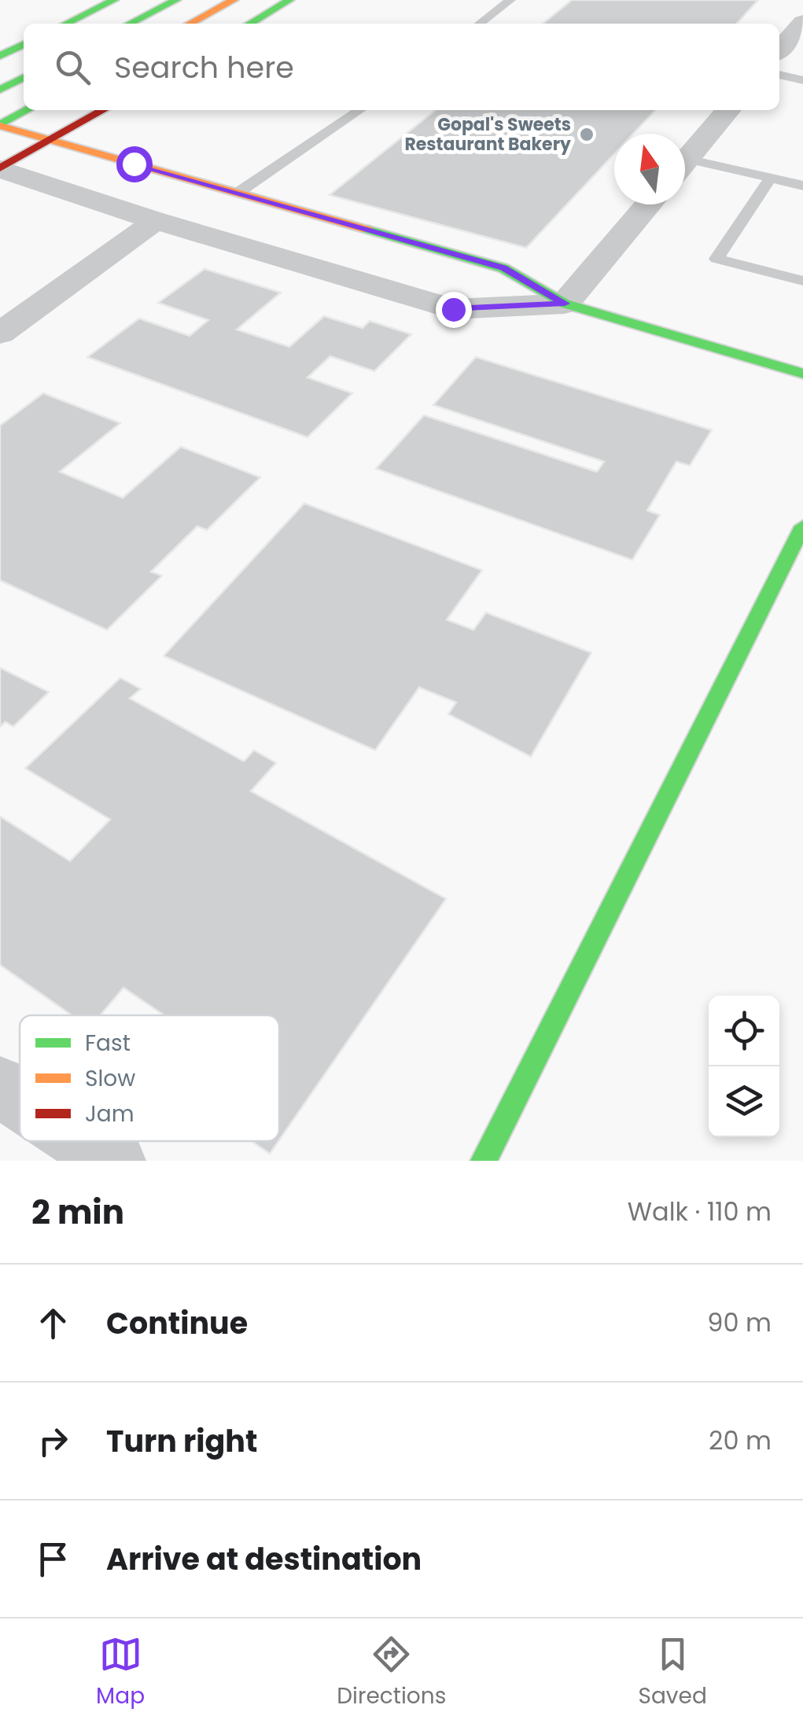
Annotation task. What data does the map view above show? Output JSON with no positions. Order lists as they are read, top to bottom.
{
  "places": ["Gopal's Sweets Restaurant Bakery"],
  "legend": ["Fast", "Slow", "Jam"],
  "north": "top",
  "page": {
    "search": "Search here",
    "heading": ["2 min", "Walk · 110 m"],
    "list": [
      ["Continue", "90 m"],
      ["Turn right", "20 m"],
      "Arrive at destination"
    ],
    "nav": ["Map", "Directions", "Saved"]
  }
}
